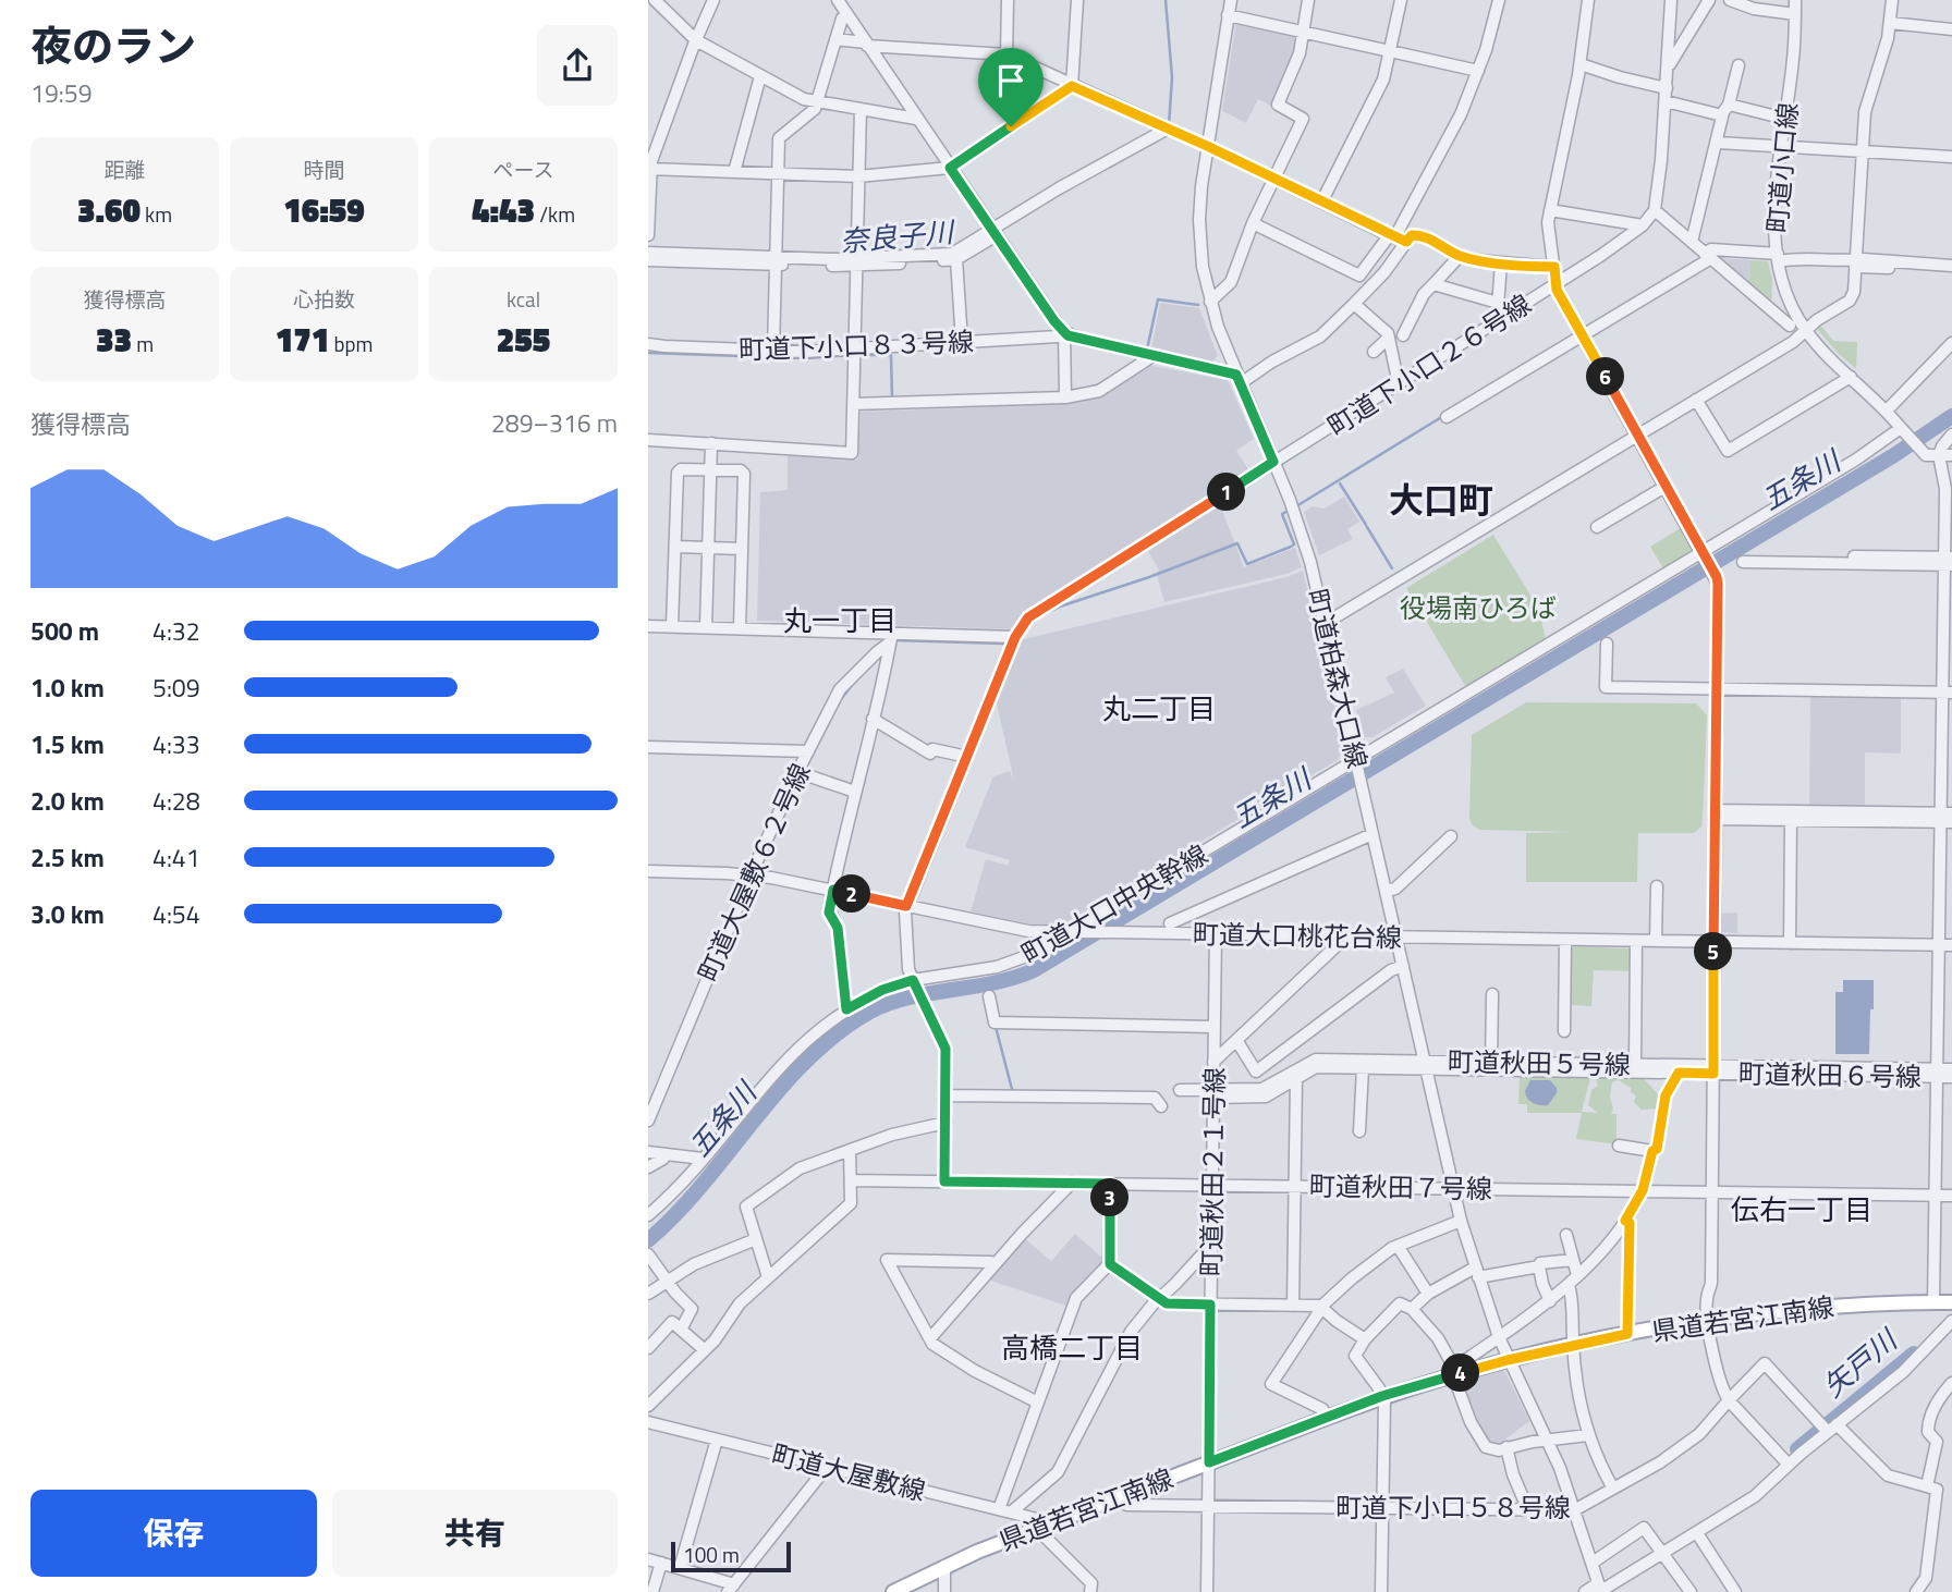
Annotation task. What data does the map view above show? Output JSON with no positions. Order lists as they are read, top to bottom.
{
  "streets": {
    "main road": ["県道若宮江南線"],
    "street": [
      "町道小口線",
      "町道下小口８３号線",
      "町道下小口２６号線",
      "町道柏森大口線",
      "町道大屋敷６２号線",
      "町道大口中央幹線",
      "町道大口桃花台線",
      "町道秋田５号線",
      "町道秋田６号線",
      "町道秋田２１号線",
      "町道秋田７号線",
      "町道大屋敷線",
      "町道下小口５８号線"
    ]
  },
  "crossings": [
    ["町道小口線", "町道大口中央幹線"],
    ["町道下小口２６号線", "町道柏森大口線"],
    ["町道下小口２６号線", "町道大口桃花台線"],
    ["町道柏森大口線", "町道大口中央幹線"],
    ["町道柏森大口線", "町道大口桃花台線"],
    ["町道柏森大口線", "町道秋田５号線"],
    ["町道柏森大口線", "町道秋田６号線"],
    ["町道柏森大口線", "町道秋田７号線"],
    ["町道柏森大口線", "県道若宮江南線"],
    ["町道柏森大口線", "町道下小口５８号線"],
    ["町道大屋敷６２号線", "町道大口桃花台線"],
    ["町道大口中央幹線", "町道大口桃花台線"],
    ["町道大口桃花台線", "町道秋田２１号線"],
    ["町道秋田５号線", "町道秋田６号線"],
    ["町道秋田５号線", "町道秋田２１号線"],
    ["町道秋田６号線", "町道秋田２１号線"],
    ["町道秋田２１号線", "町道秋田７号線"],
    ["町道秋田２１号線", "県道若宮江南線"],
    ["町道秋田２１号線", "町道下小口５８号線"],
    ["県道若宮江南線", "町道大屋敷線"],
    ["県道若宮江南線", "町道下小口５８号線"]
  ],
  "districts": [
    "大口町",
    "丸一丁目",
    "丸二丁目",
    "伝右一丁目",
    "高橋二丁目"
  ],
  "water": ["奈良子川", "五条川", "矢戸川"],
  "parks": ["役場南ひろば"],
  "scale_bar": "100 m",
  "page": {
    "heading": ["夜のラン", "19:59"],
    "stats": [
      ["距離", "3.60 km"],
      ["時間", "16:59"],
      ["ペース", "4:43 /km"],
      ["獲得標高", "33 m"],
      ["心拍数", "171 bpm"],
      ["kcal", "255"]
    ],
    "pins": [
      "6",
      "1",
      "2",
      "5",
      "3",
      "4"
    ],
    "chart": ["獲得標高", "289–316 m"],
    "list": [
      {
        "name": "500 m",
        "note": "4:32"
      },
      {
        "name": "1.0 km",
        "note": "5:09"
      },
      {
        "name": "1.5 km",
        "note": "4:33"
      },
      {
        "name": "2.0 km",
        "note": "4:28"
      },
      {
        "name": "2.5 km",
        "note": "4:41"
      },
      {
        "name": "3.0 km",
        "note": "4:54"
      }
    ],
    "buttons": ["保存", "共有"],
    "scale": "100 m"
  }
}
